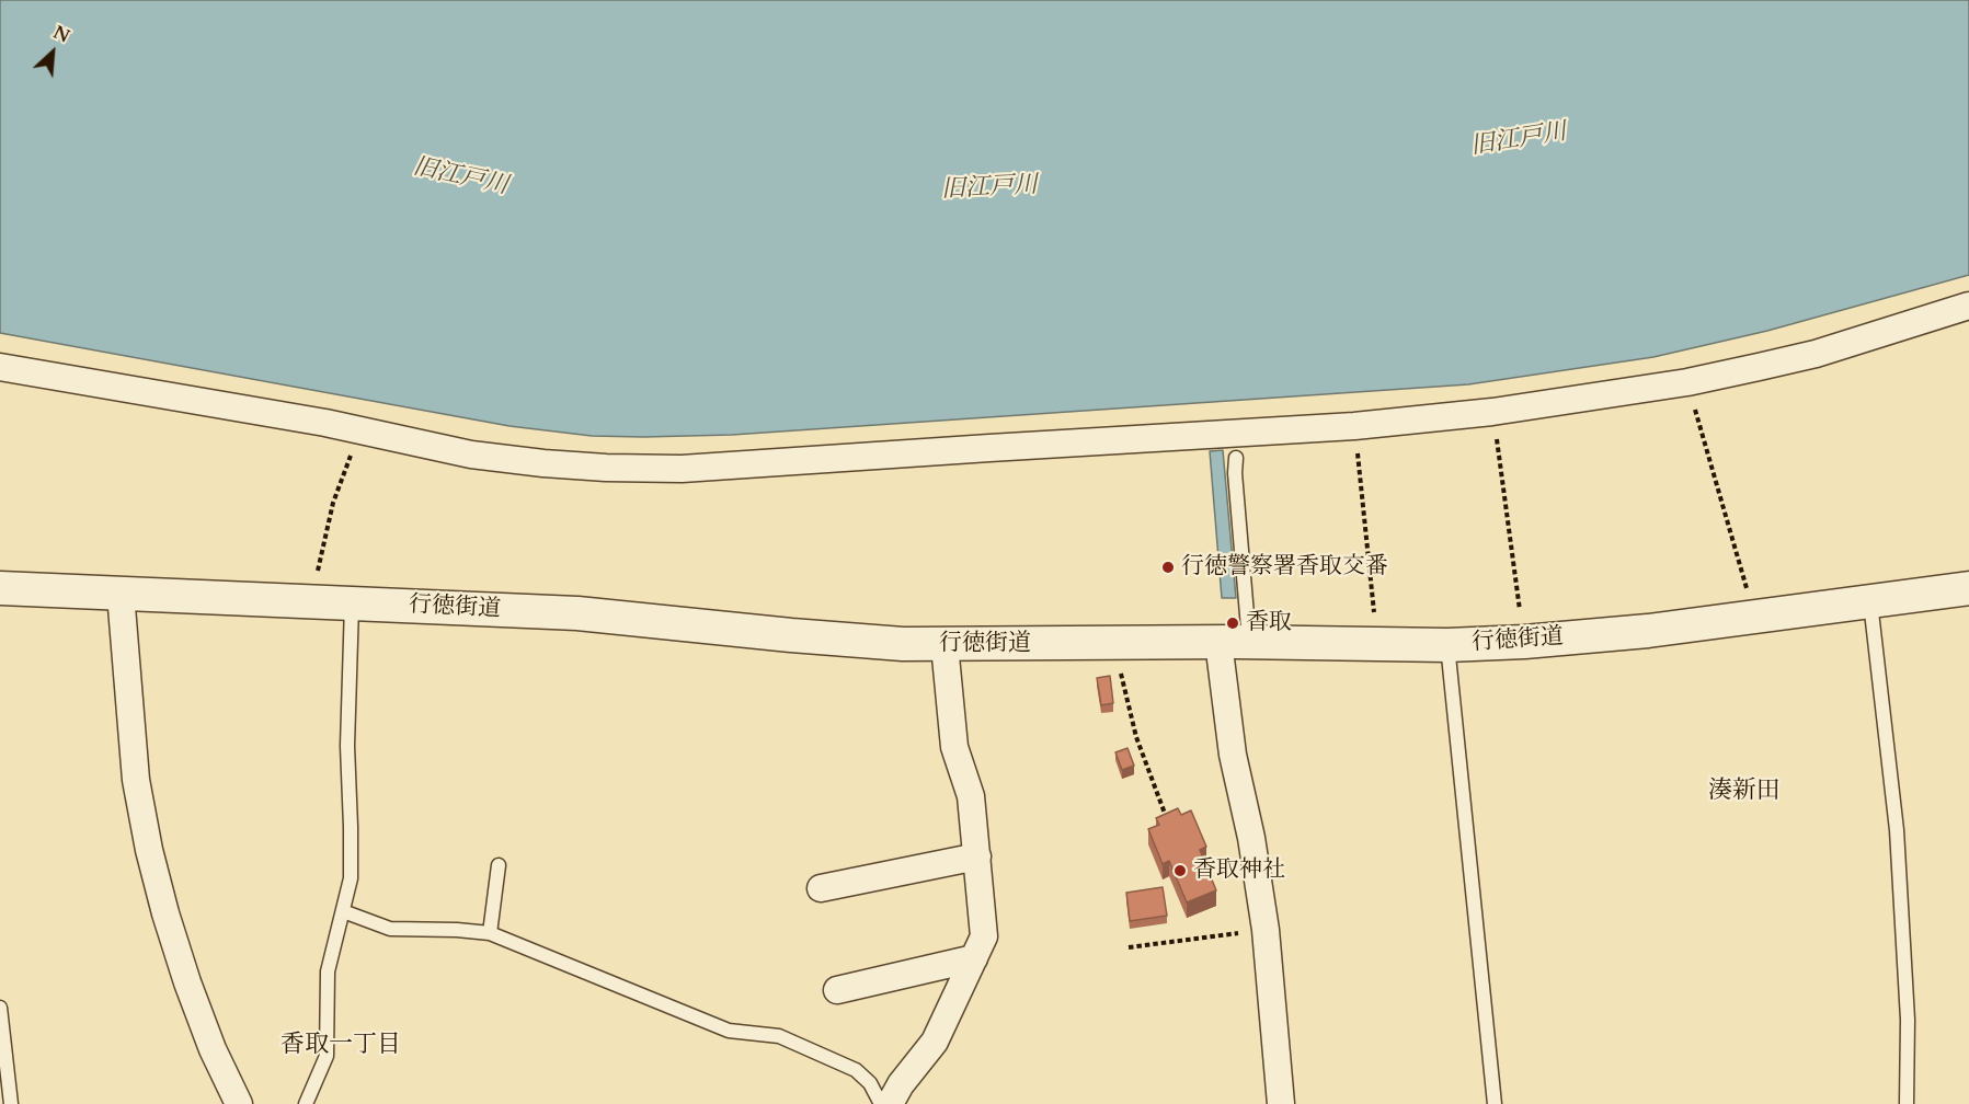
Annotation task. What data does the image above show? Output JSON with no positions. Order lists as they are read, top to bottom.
{
  "streets": {
    "street": ["行徳街道"]
  },
  "districts": ["湊新田", "香取一丁目"],
  "water": ["旧江戸川"],
  "places": ["行徳警察署香取交番", "香取", "香取神社"],
  "north": "top right"
}
